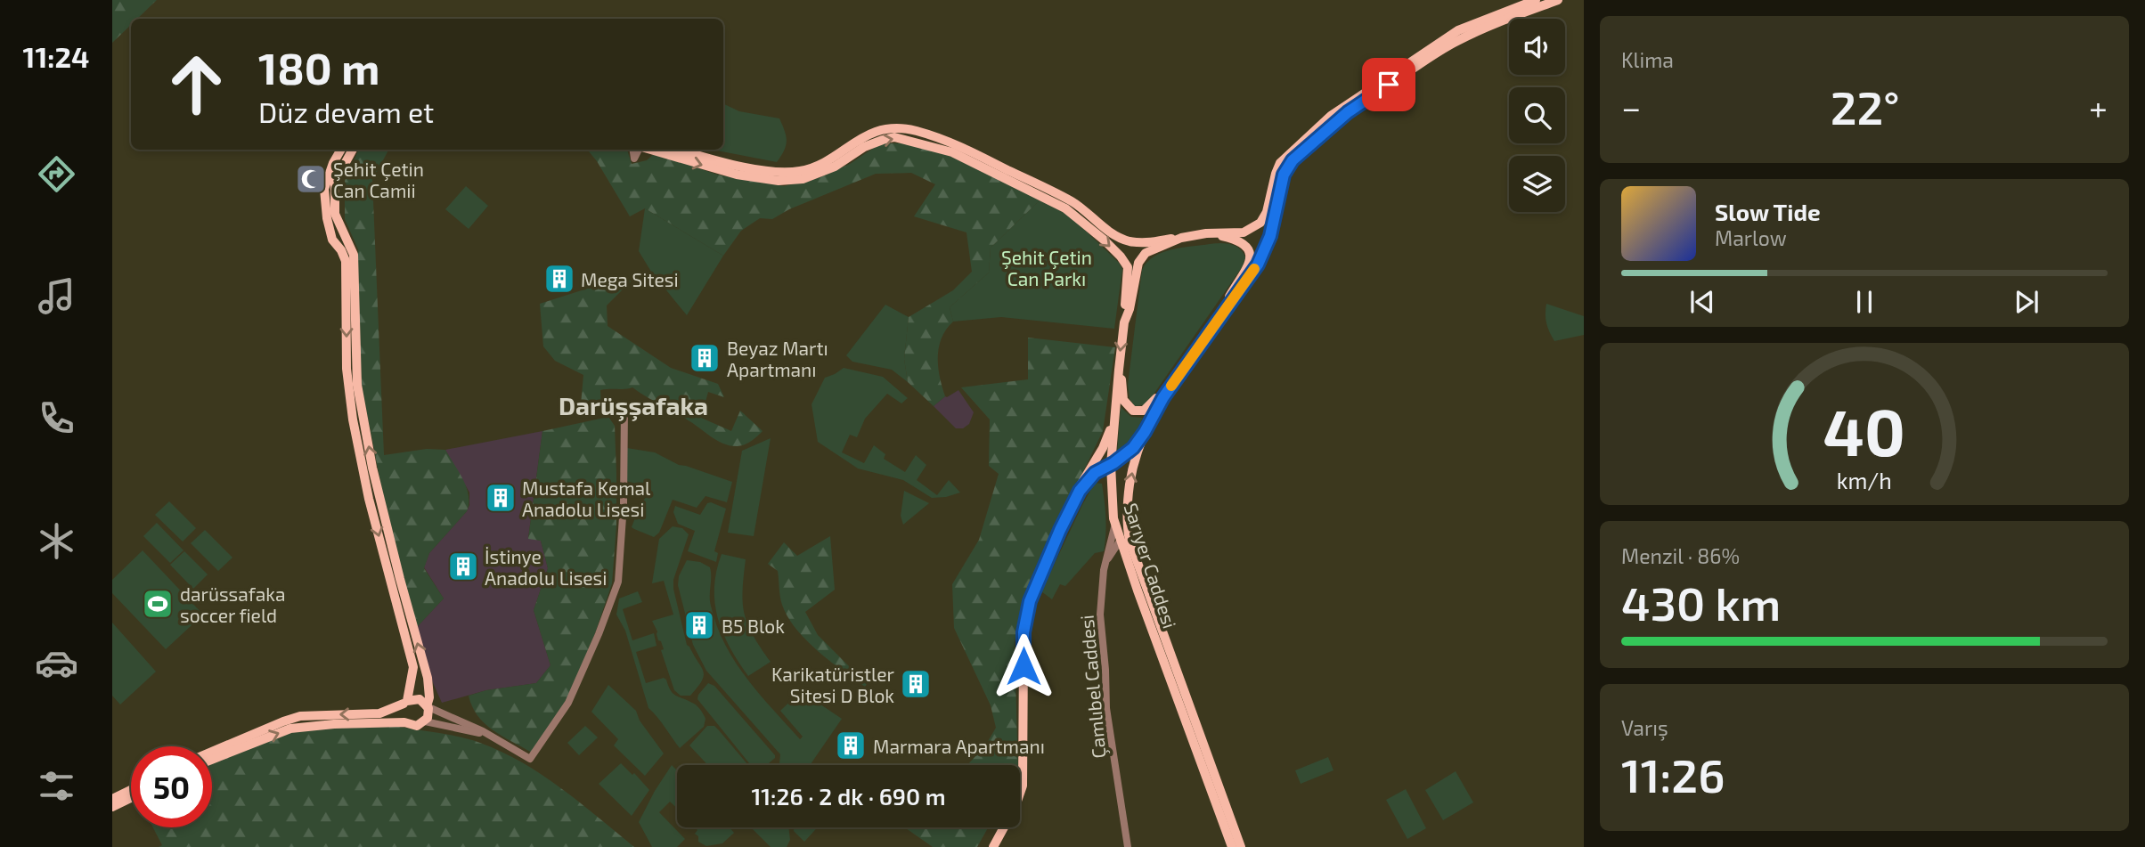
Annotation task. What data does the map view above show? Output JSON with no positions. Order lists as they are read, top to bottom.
{
  "streets": {
    "main road": ["Sarıyer Caddesi"],
    "street": ["Çamlıbel Caddesi"]
  },
  "crossings": [
    ["Sarıyer Caddesi", "Çamlıbel Caddesi"]
  ],
  "districts": ["Darüşşafaka"],
  "parks": ["Şehit Çetin Can Parkı"],
  "places": {
    "mosque": ["Şehit Çetin Can Camii"],
    "building": [
      "Mega Sitesi",
      "Beyaz Martı Apartmanı",
      "Mustafa Kemal Anadolu Lisesi",
      "İstinye Anadolu Lisesi",
      "B5 Blok",
      "Karikatüristler Sitesi D Blok",
      "Marmara Apartmanı"
    ],
    "sports": ["darüssafaka soccer field"]
  },
  "page": {
    "tabs": "11:24",
    "tile": [
      "Klima",
      ["Menzil · 86%", "430 km"],
      ["Varış", "11:26"]
    ],
    "turn": ["180 m", "Düz devam et"],
    "heat": ["−", "22°", "+"],
    "song": ["Slow Tide", "Marlow"],
    "limit": "50",
    "trip": "11:26 · 2 dk · 690 m",
    "gauge": ["40", "km/h"]
  }
}
